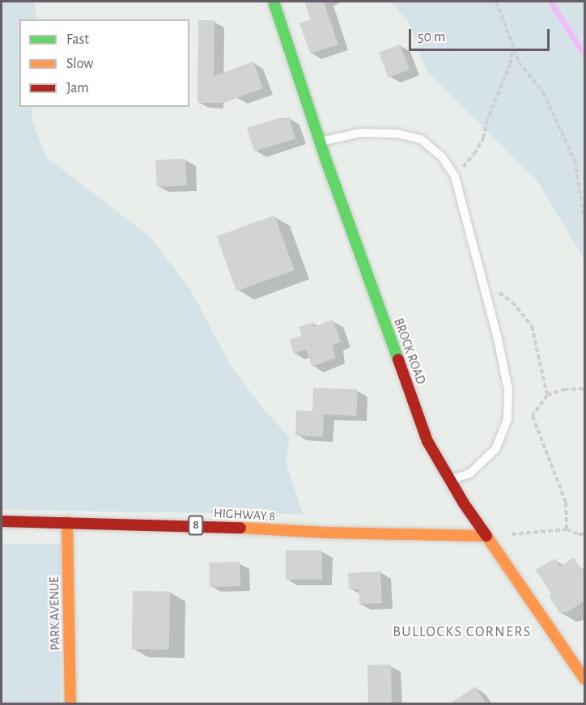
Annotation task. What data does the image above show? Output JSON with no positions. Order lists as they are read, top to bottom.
{
  "streets": {
    "main road": [
      "BROCK ROAD",
      "HIGHWAY 8",
      "8",
      "PARK AVENUE"
    ]
  },
  "crossings": [
    ["BROCK ROAD", "HIGHWAY 8"],
    ["HIGHWAY 8", "PARK AVENUE"]
  ],
  "districts": ["BULLOCKS CORNERS"],
  "legend": ["Fast", "Slow", "Jam"],
  "scale_bar": "50 m"
}
